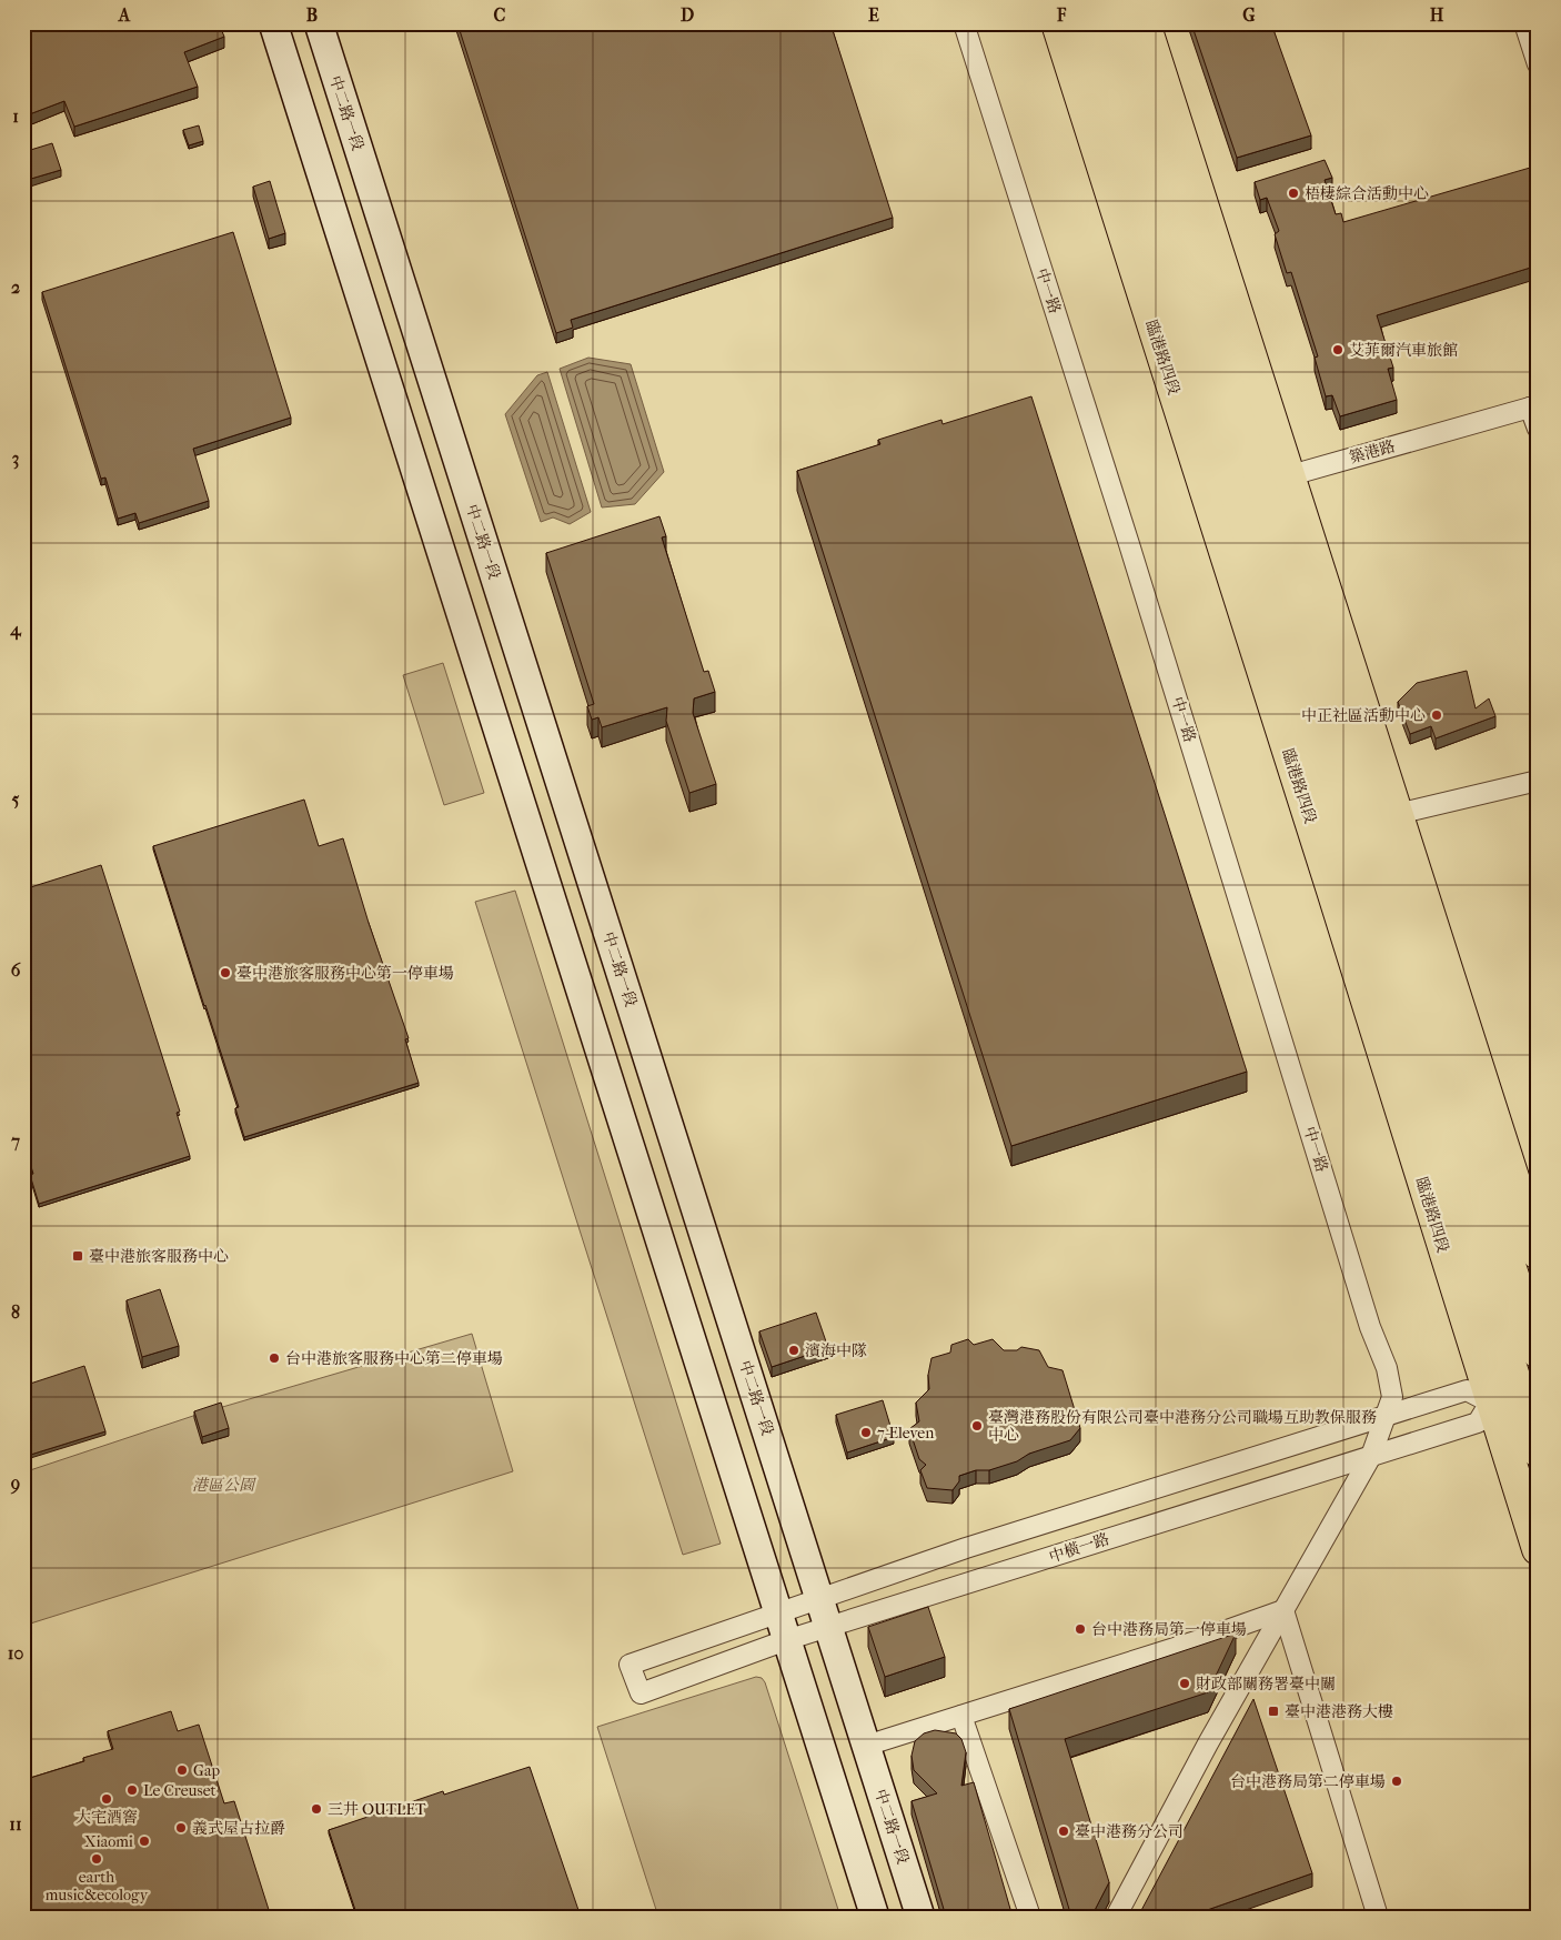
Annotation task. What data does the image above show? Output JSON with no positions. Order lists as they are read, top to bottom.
{
  "streets": {
    "main road": ["臨港路四段"],
    "street": [
      "中二路一段",
      "中一路",
      "築港路",
      "中橫一路"
    ]
  },
  "crossings": [
    ["中二路一段", "中橫一路"],
    ["中一路", "中橫一路"],
    ["臨港路四段", "築港路"],
    ["臨港路四段", "中橫一路"]
  ],
  "parks": ["港區公園"],
  "places": {
    "other": [
      "梧棲綜合活動中心",
      "艾菲爾汽車旅館",
      "中正社區活動中心",
      "臺中港旅客服務中心第一停車場",
      "濱海中隊",
      "台中港旅客服務中心第二停車場",
      "臺灣港務股份有限公司臺中港務分公司職場互助教保服務 中心",
      "7-Eleven",
      "台中港務局第一停車場",
      "財政部關務署臺中關",
      "Gap",
      "台中港務局第二停車場",
      "Le Creuset",
      "大宅酒窖",
      "三井 OUTLET",
      "義式屋古拉爵",
      "臺中港務分公司",
      "Xiaomi",
      "earth music&ecology"
    ],
    "transit": ["臺中港旅客服務中心", "臺中港港務大樓"]
  },
  "grid": {
    "columns": [
      "A",
      "B",
      "C",
      "D",
      "E",
      "F",
      "G",
      "H"
    ],
    "rows": [
      "1",
      "2",
      "3",
      "4",
      "5",
      "6",
      "7",
      "8",
      "9",
      "10",
      "11"
    ]
  }
}
